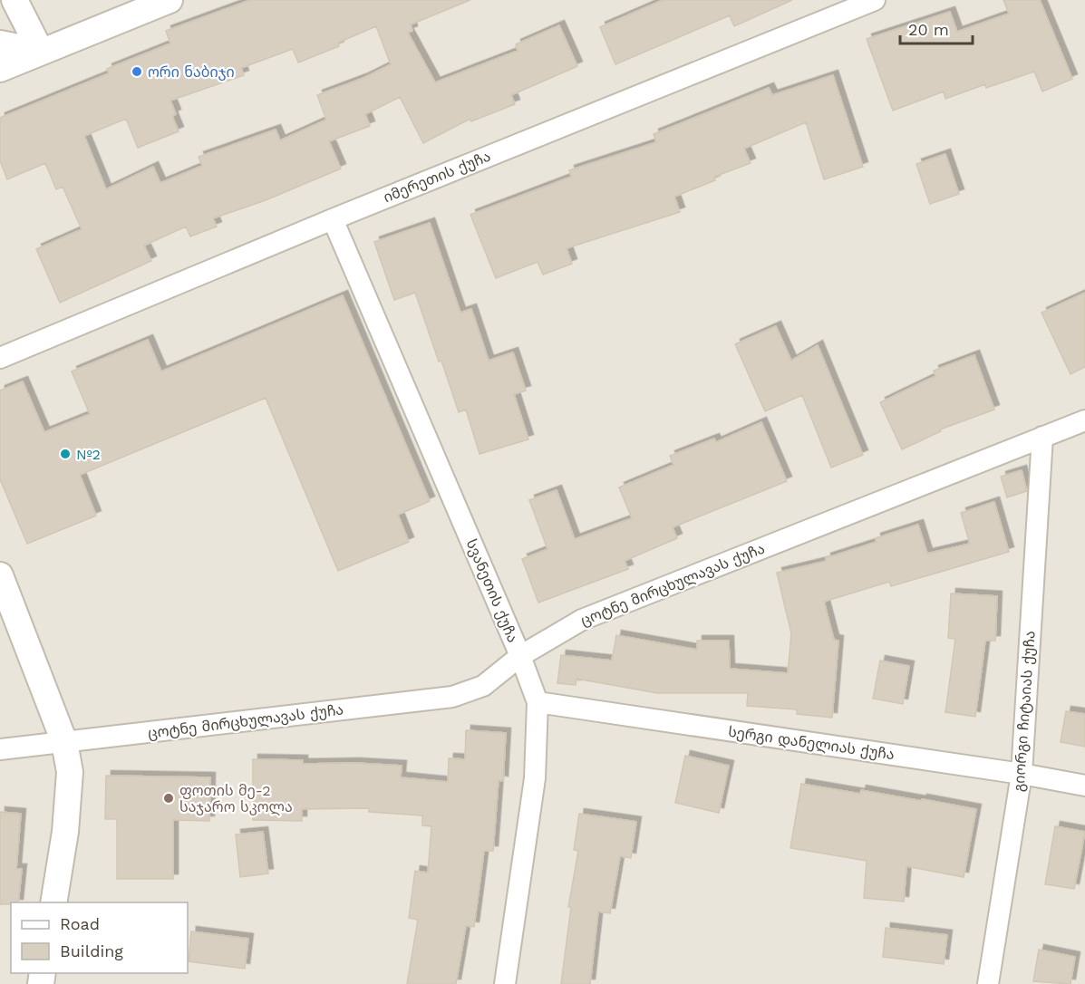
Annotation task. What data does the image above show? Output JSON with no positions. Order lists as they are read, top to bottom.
{
  "streets": {
    "street": [
      "იმერეთის ქუჩა",
      "ცოტნე მირცხულავას ქუჩა",
      "სვანეთის ქუჩა",
      "გიორგი ჩიტაიას ქუჩა",
      "სერგი დანელიას ქუჩა"
    ]
  },
  "crossings": [
    ["იმერეთის ქუჩა", "სვანეთის ქუჩა"],
    ["ცოტნე მირცხულავას ქუჩა", "სვანეთის ქუჩა"],
    ["ცოტნე მირცხულავას ქუჩა", "გიორგი ჩიტაიას ქუჩა"],
    ["სვანეთის ქუჩა", "სერგი დანელიას ქუჩა"],
    ["გიორგი ჩიტაიას ქუჩა", "სერგი დანელიას ქუჩა"]
  ],
  "places": ["ორი ნაბიჯი", "№2", "ფოთის მე-2 საჯარო სკოლა"],
  "legend": ["Road", "Building"],
  "scale_bar": "20 m"
}
